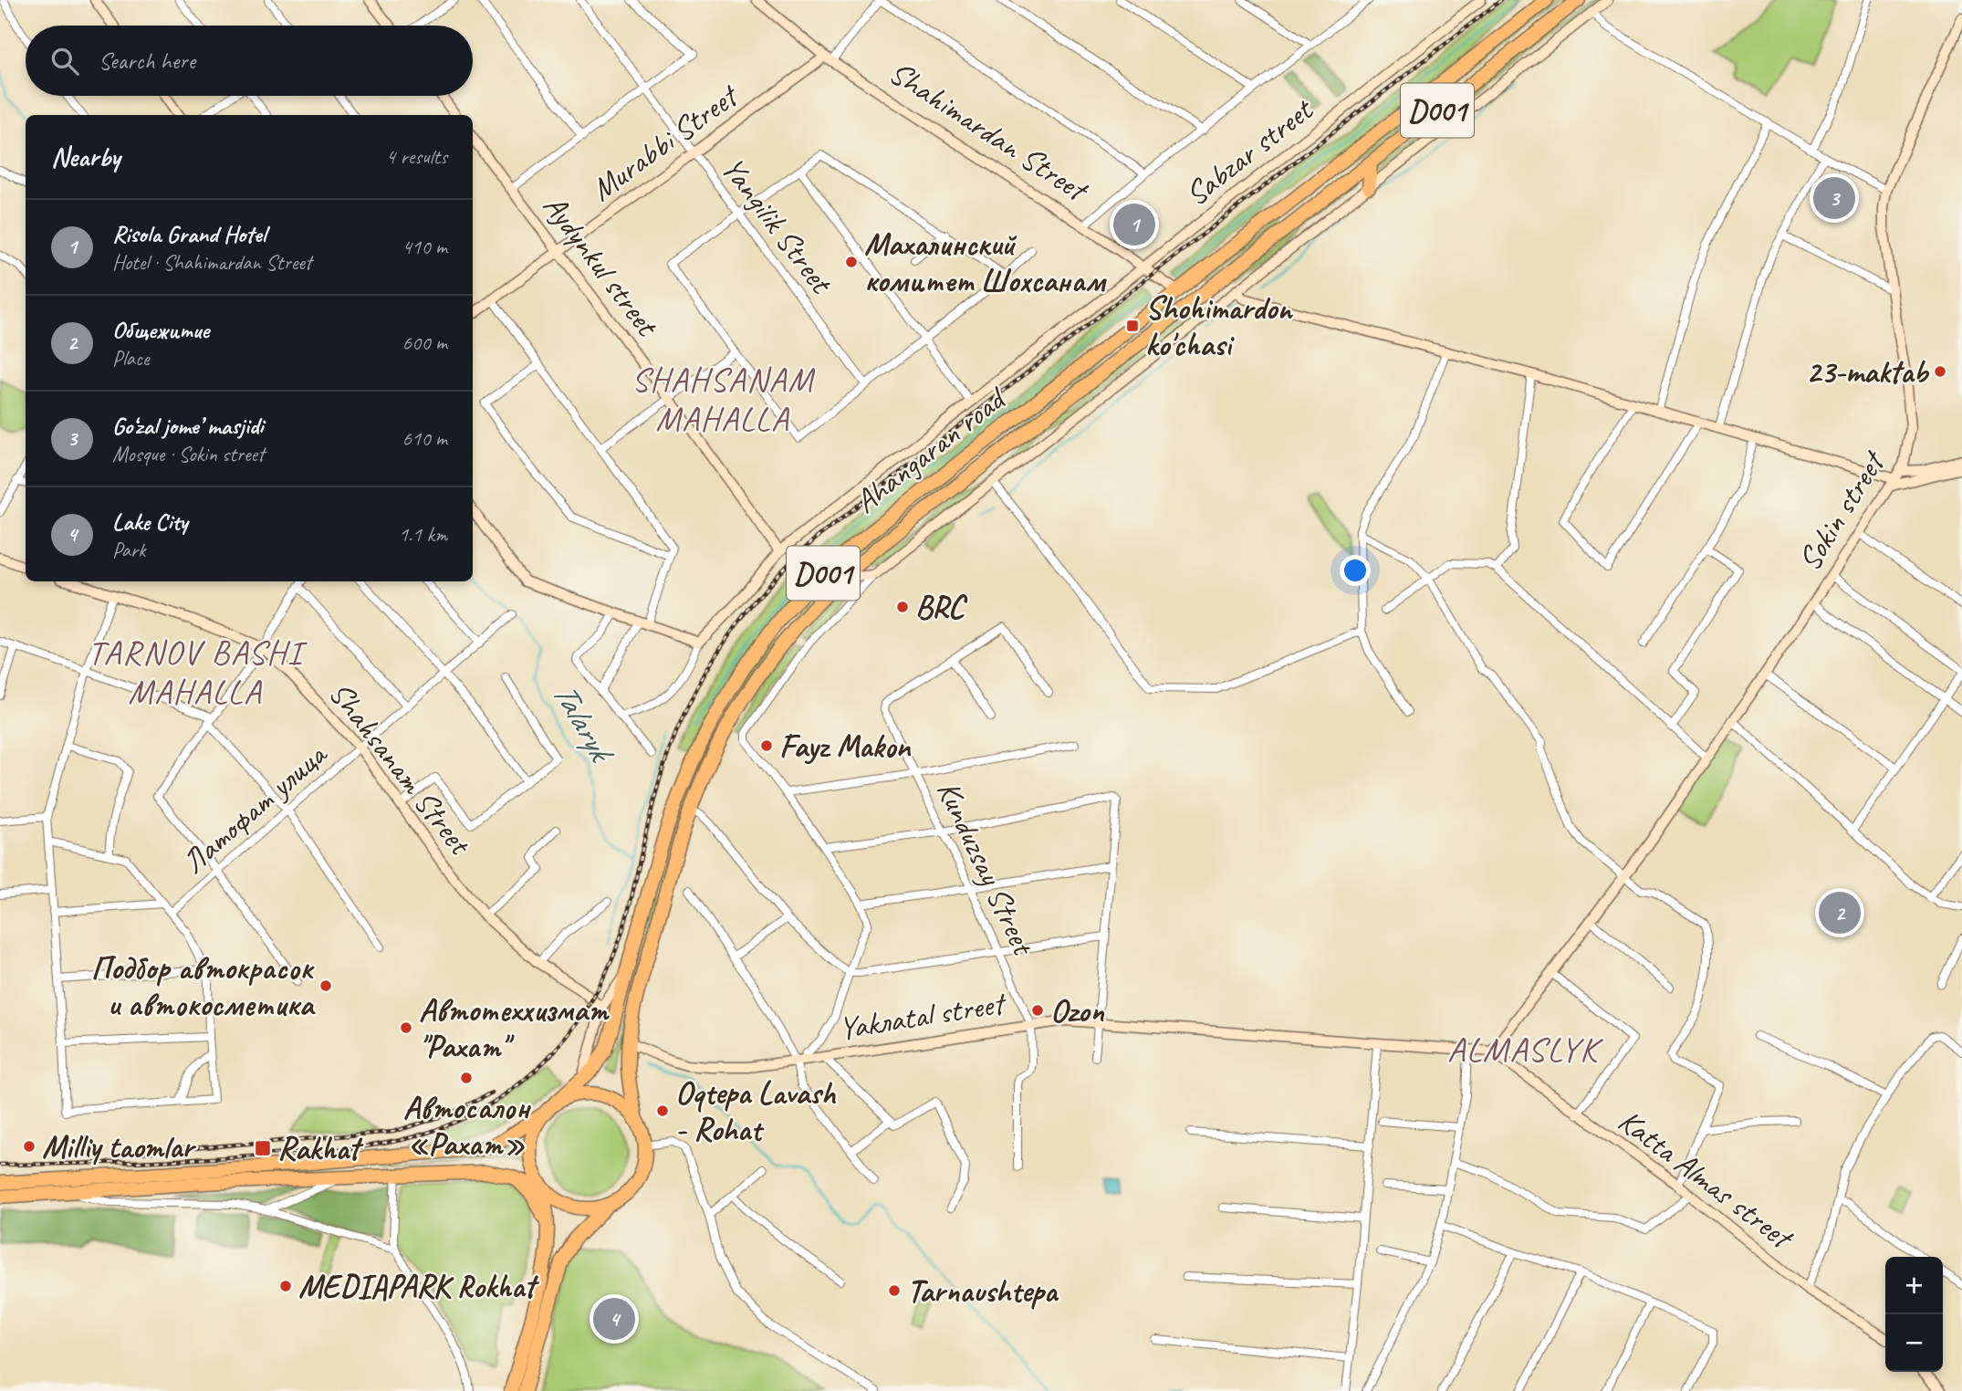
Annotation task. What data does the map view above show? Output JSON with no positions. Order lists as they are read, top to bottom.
{
  "streets": {
    "highway": ["D001", "Shahimardan Street", "Ahangaran road"],
    "street": [
      "Murabbi Street",
      "Sabzar street",
      "Yangilik Street",
      "Aydynkul street",
      "Sokin street",
      "Shahsanam Street",
      "Латофат улица",
      "Kunduzsay Street",
      "Yakлatal street",
      "Katta Almas street"
    ]
  },
  "crossings": [
    ["D001", "Ahangaran road"],
    ["Shahimardan Street", "Murabbi Street"],
    ["Shahimardan Street", "Sabzar street"],
    ["Shahimardan Street", "Ahangaran road"],
    ["Murabbi Street", "Yangilik Street"],
    ["Murabbi Street", "Aydynkul street"],
    ["Sabzar street", "Aydynkul street"],
    ["Ahangaran road", "Yakлatal street"],
    ["Sokin street", "Yakлatal street"],
    ["Sokin street", "Katta Almas street"],
    ["Shahsanam Street", "Латофат улица"],
    ["Kunduzsay Street", "Yakлatal street"],
    ["Yakлatal street", "Katta Almas street"]
  ],
  "districts": ["SHAHSANAM MAHALLA", "TARNOV BASHI MAHALLA", "ALMASLYK"],
  "water": ["Talaryk"],
  "places": {
    "other": [
      "Махалинский комитет Шохcанам",
      "23-maktab",
      "BRC",
      "Fayz Makon",
      "Подбор автокрасок и автокосметика",
      "Ozon",
      "Автотеххизмат \"Рахат\"",
      "Автосалон «Рахат»",
      "Oqtepa Lavash - Rohat",
      "Milliy taomlar",
      "MEDIAPARK Rokhat",
      "Tarnaushtepa"
    ],
    "transit": ["Shohimardon ko'chasi", "Rakhat"]
  },
  "page": {
    "search": "Search here",
    "heading": ["Nearby", "4 results"],
    "pins": [
      "3",
      "1",
      "2",
      "4"
    ],
    "list": [
      {
        "mark": "1",
        "name": "Risola Grand Hotel",
        "note": "Hotel · Shahimardan Street",
        "value": "410 m"
      },
      {
        "mark": "2",
        "name": "Общежитие",
        "note": "Place",
        "value": "600 m"
      },
      {
        "mark": "3",
        "name": "Go‘zal jome’ masjidi",
        "note": "Mosque · Sokin street",
        "value": "610 m"
      },
      {
        "mark": "4",
        "name": "Lake City",
        "note": "Park",
        "value": "1.1 km"
      }
    ],
    "map_buttons": ["+", "−"]
  }
}
